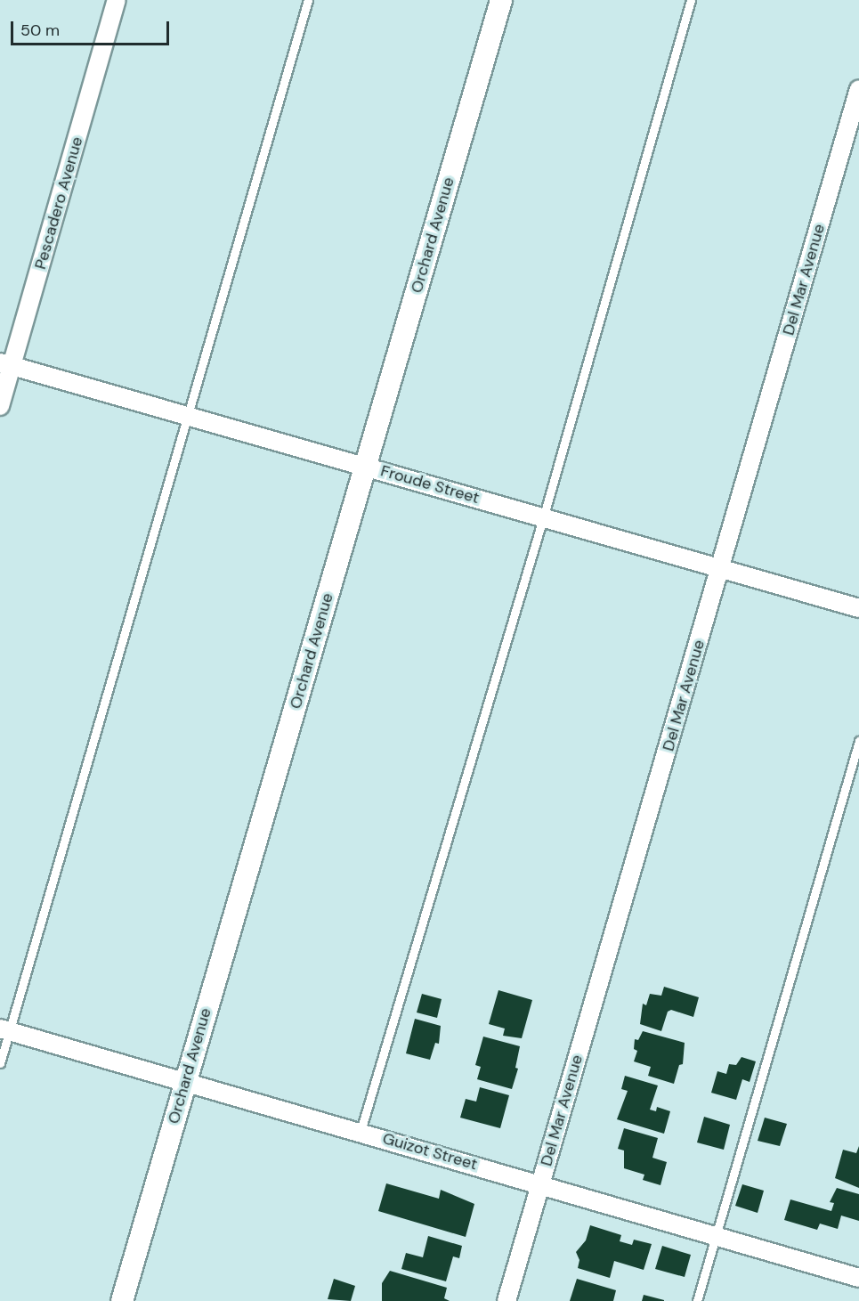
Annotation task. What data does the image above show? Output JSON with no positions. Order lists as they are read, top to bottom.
{
  "streets": {
    "street": [
      "Pescadero Avenue",
      "Orchard Avenue",
      "Del Mar Avenue",
      "Froude Street",
      "Guizot Street"
    ]
  },
  "crossings": [
    ["Pescadero Avenue", "Froude Street"],
    ["Orchard Avenue", "Froude Street"],
    ["Orchard Avenue", "Guizot Street"],
    ["Del Mar Avenue", "Froude Street"],
    ["Del Mar Avenue", "Guizot Street"]
  ],
  "scale_bar": "50 m"
}
